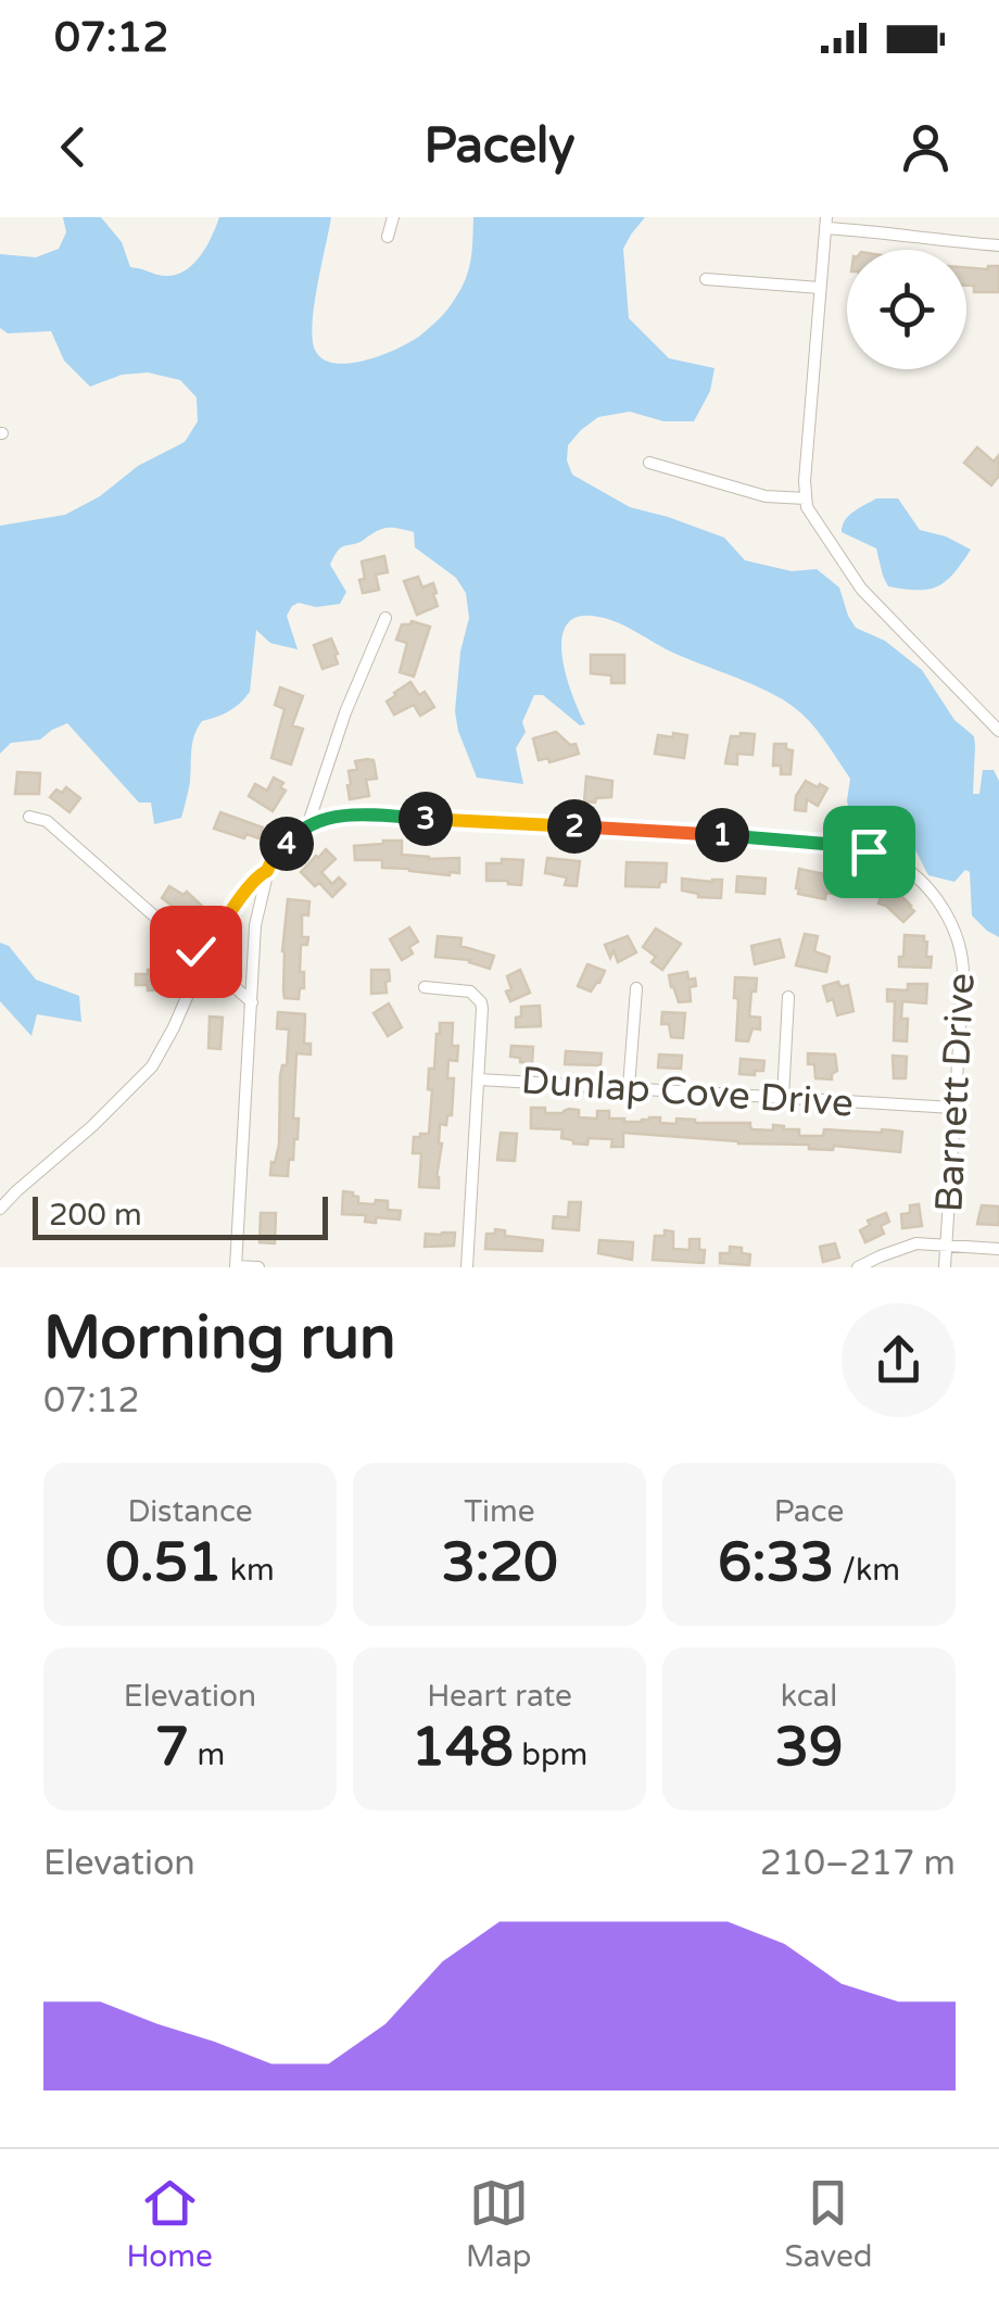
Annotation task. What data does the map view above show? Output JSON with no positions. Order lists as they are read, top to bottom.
{
  "streets": {
    "street": ["Dunlap Cove Drive", "Barnett Drive"]
  },
  "crossings": [
    ["Dunlap Cove Drive", "Barnett Drive"]
  ],
  "scale_bar": "200 m",
  "page": {
    "status": "07:12",
    "header": "Pacely",
    "pins": [
      "3",
      "2",
      "1",
      "4"
    ],
    "scale": "200 m",
    "heading": ["Morning run", "07:12"],
    "stats": [
      ["Distance", "0.51 km"],
      ["Time", "3:20"],
      ["Pace", "6:33 /km"],
      ["Elevation", "7 m"],
      ["Heart rate", "148 bpm"],
      ["kcal", "39"]
    ],
    "chart": ["Elevation", "210–217 m"],
    "tabs": ["Home", "Map", "Saved"]
  }
}
